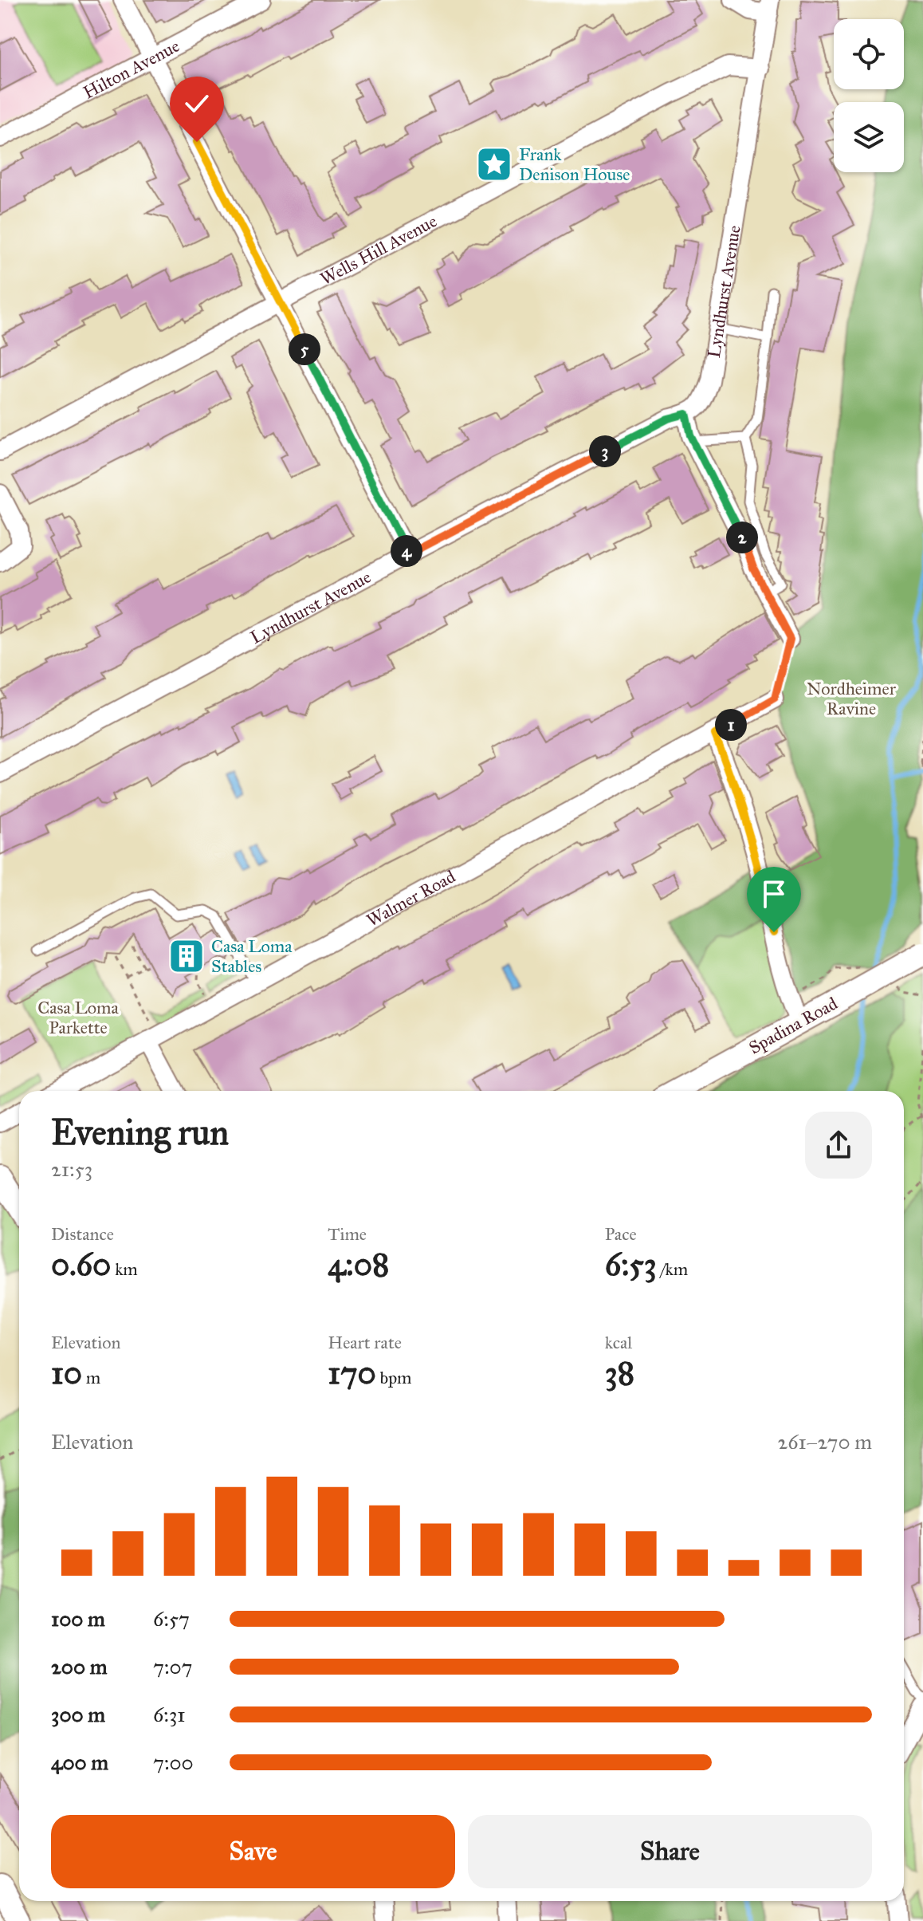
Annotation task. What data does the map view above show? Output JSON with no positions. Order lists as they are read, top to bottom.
{
  "streets": {
    "street": [
      "Hilton Avenue",
      "Wells Hill Avenue",
      "Lyndhurst Avenue",
      "Walmer Road",
      "Spadina Road"
    ]
  },
  "crossings": [
    ["Wells Hill Avenue", "Lyndhurst Avenue"]
  ],
  "parks": ["Nordheimer Ravine", "Casa Loma Parkette"],
  "places": {
    "place": ["Frank Denison House"],
    "building": ["Casa Loma Stables"]
  },
  "page": {
    "pins": [
      "5",
      "3",
      "2",
      "4",
      "1"
    ],
    "heading": ["Evening run", "21:53"],
    "stats": [
      ["Distance", "0.60 km"],
      ["Time", "4:08"],
      ["Pace", "6:53 /km"],
      ["Elevation", "10 m"],
      ["Heart rate", "170 bpm"],
      ["kcal", "38"]
    ],
    "chart": ["Elevation", "261–270 m"],
    "list": [
      {
        "name": "100 m",
        "note": "6:57"
      },
      {
        "name": "200 m",
        "note": "7:07"
      },
      {
        "name": "300 m",
        "note": "6:31"
      },
      {
        "name": "400 m",
        "note": "7:00"
      }
    ],
    "buttons": ["Save", "Share"]
  }
}
